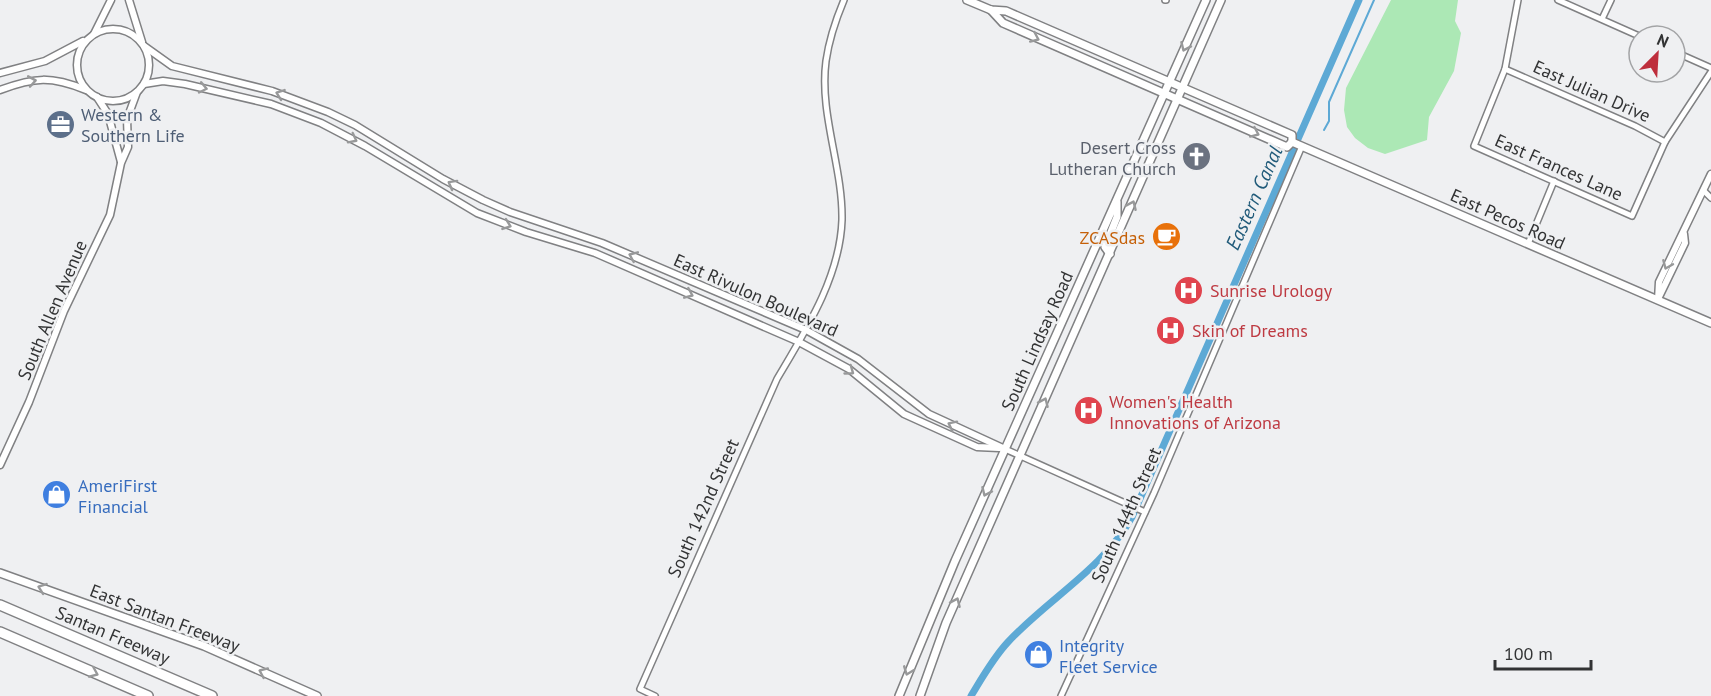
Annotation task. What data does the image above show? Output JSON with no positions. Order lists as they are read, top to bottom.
{
  "streets": {
    "highway": ["Santan Freeway"],
    "main road": ["East Pecos Road", "South Lindsay Road", "East Santan Freeway"],
    "street": [
      "East Julian Drive",
      "East Frances Lane",
      "East Rivulon Boulevard",
      "South Allen Avenue",
      "South 142nd Street",
      "South 144th Street"
    ]
  },
  "crossings": [
    ["East Julian Drive", "East Frances Lane"],
    ["East Pecos Road", "South Lindsay Road"],
    ["East Pecos Road", "South 144th Street"],
    ["East Rivulon Boulevard", "South Allen Avenue"],
    ["East Rivulon Boulevard", "South Lindsay Road"],
    ["East Rivulon Boulevard", "South 142nd Street"]
  ],
  "one_way": ["East Santan Freeway"],
  "water": ["Eastern Canal"],
  "places": {
    "office": ["Western & Southern Life"],
    "church": ["Desert Cross Lutheran Church"],
    "cafe": ["ZCASdas"],
    "hospital": ["Sunrise Urology", "Skin of Dreams", "Women's Health Innovations of Arizona"],
    "shop": ["AmeriFirst Financial", "Integrity Fleet Service"]
  },
  "scale_bar": "100 m",
  "north": "top right"
}
